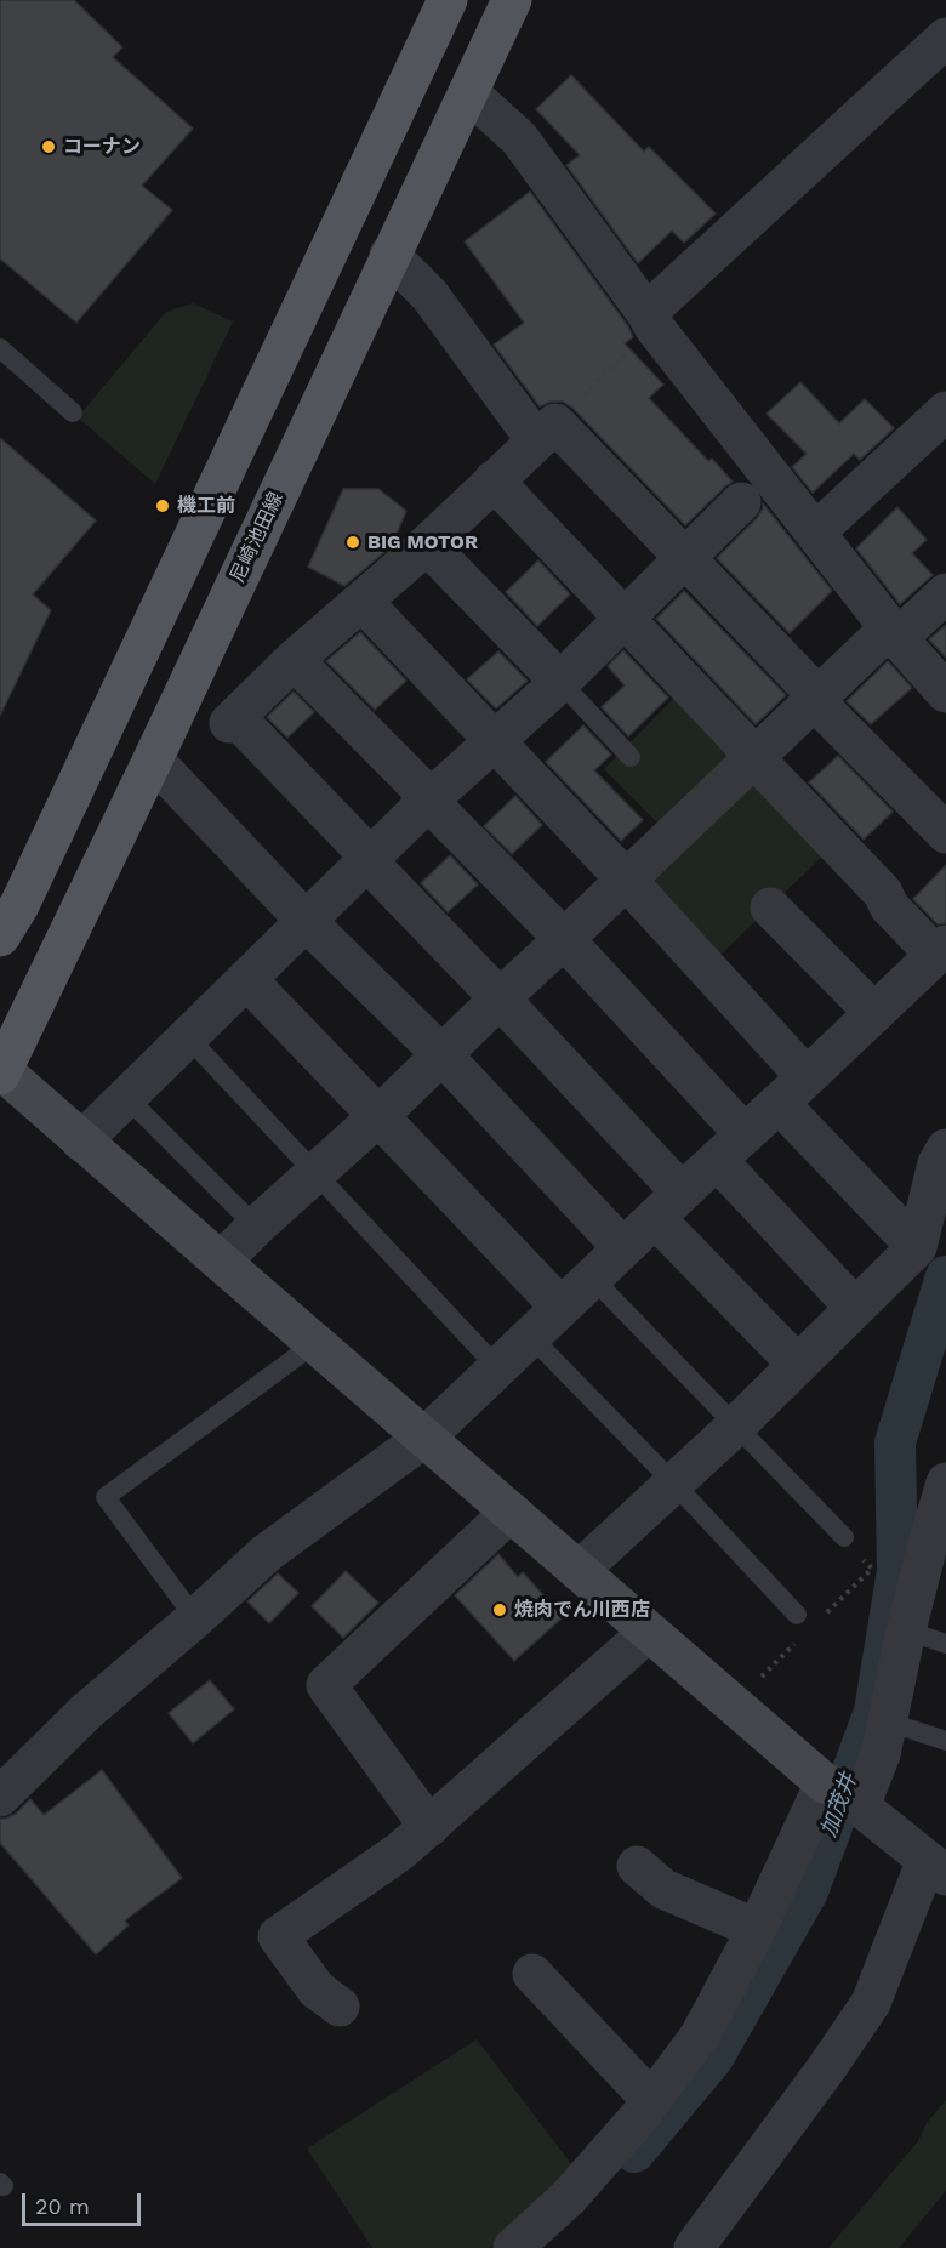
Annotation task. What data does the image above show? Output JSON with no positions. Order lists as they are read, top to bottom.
{
  "streets": {
    "main road": ["尼崎池田線"]
  },
  "water": ["加茂井"],
  "places": [
    "コーナン",
    "機工前",
    "BIG MOTOR",
    "焼肉でん川西店"
  ],
  "scale_bar": "20 m"
}
